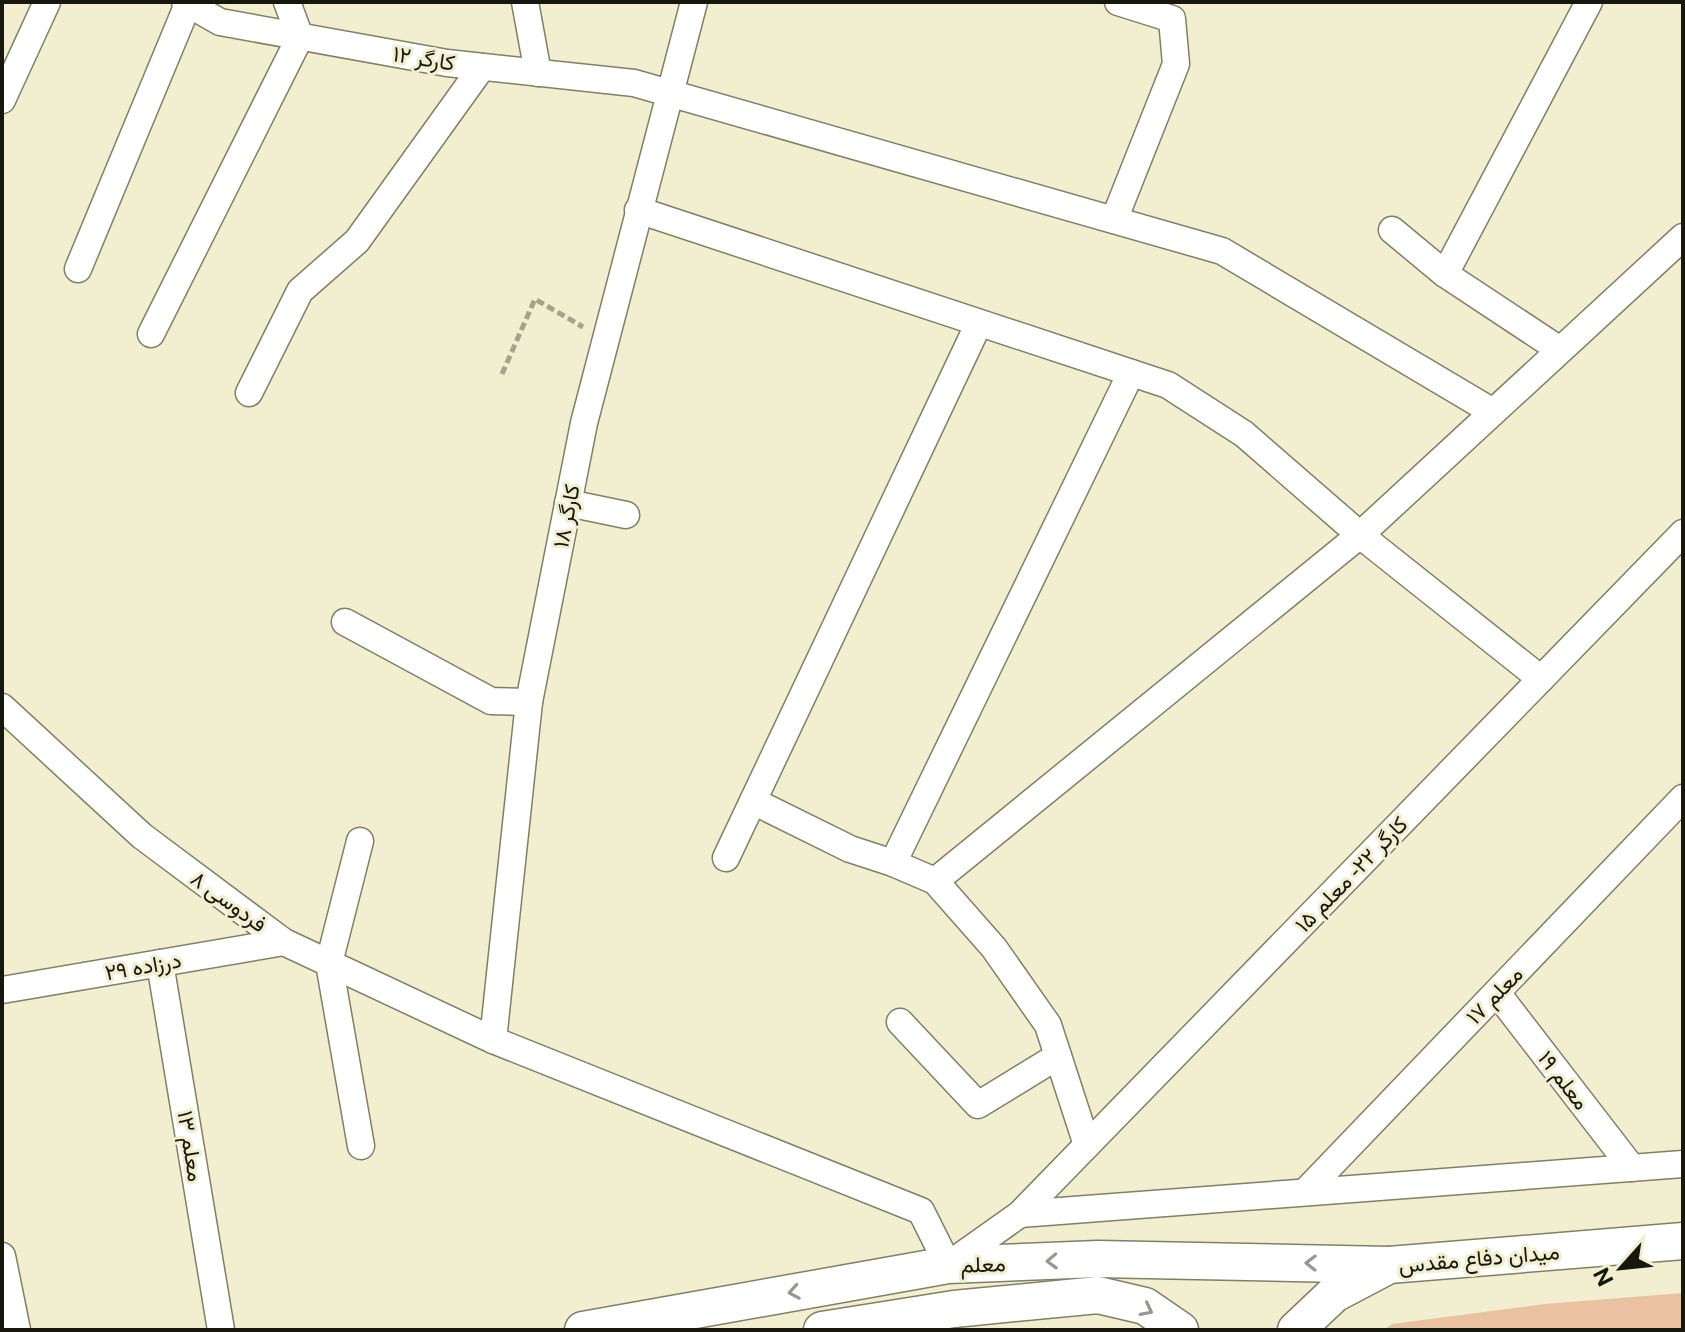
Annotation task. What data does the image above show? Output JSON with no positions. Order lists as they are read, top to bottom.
{
  "streets": {
    "main road": ["میدان دفاع مقدس", "معلم"],
    "street": [
      "کارگر ۱۲",
      "کارگر ۱۸",
      "کارگر ۲۲ - معلم ۱۵",
      "فردوسی ۸",
      "درزاده ۲۹",
      "معلم ۱۷",
      "معلم ۱۹",
      "معلم ۱۳"
    ]
  },
  "crossings": [
    ["کارگر ۱۲", "کارگر ۱۸"],
    ["کارگر ۱۸", "فردوسی ۸"],
    ["کارگر ۲۲ - معلم ۱۵", "فردوسی ۸"],
    ["کارگر ۲۲ - معلم ۱۵", "معلم"],
    ["فردوسی ۸", "درزاده ۲۹"],
    ["فردوسی ۸", "معلم"],
    ["درزاده ۲۹", "معلم ۱۳"],
    ["معلم ۱۷", "معلم ۱۹"],
    ["میدان دفاع مقدس", "معلم"]
  ],
  "north": "bottom left"
}
